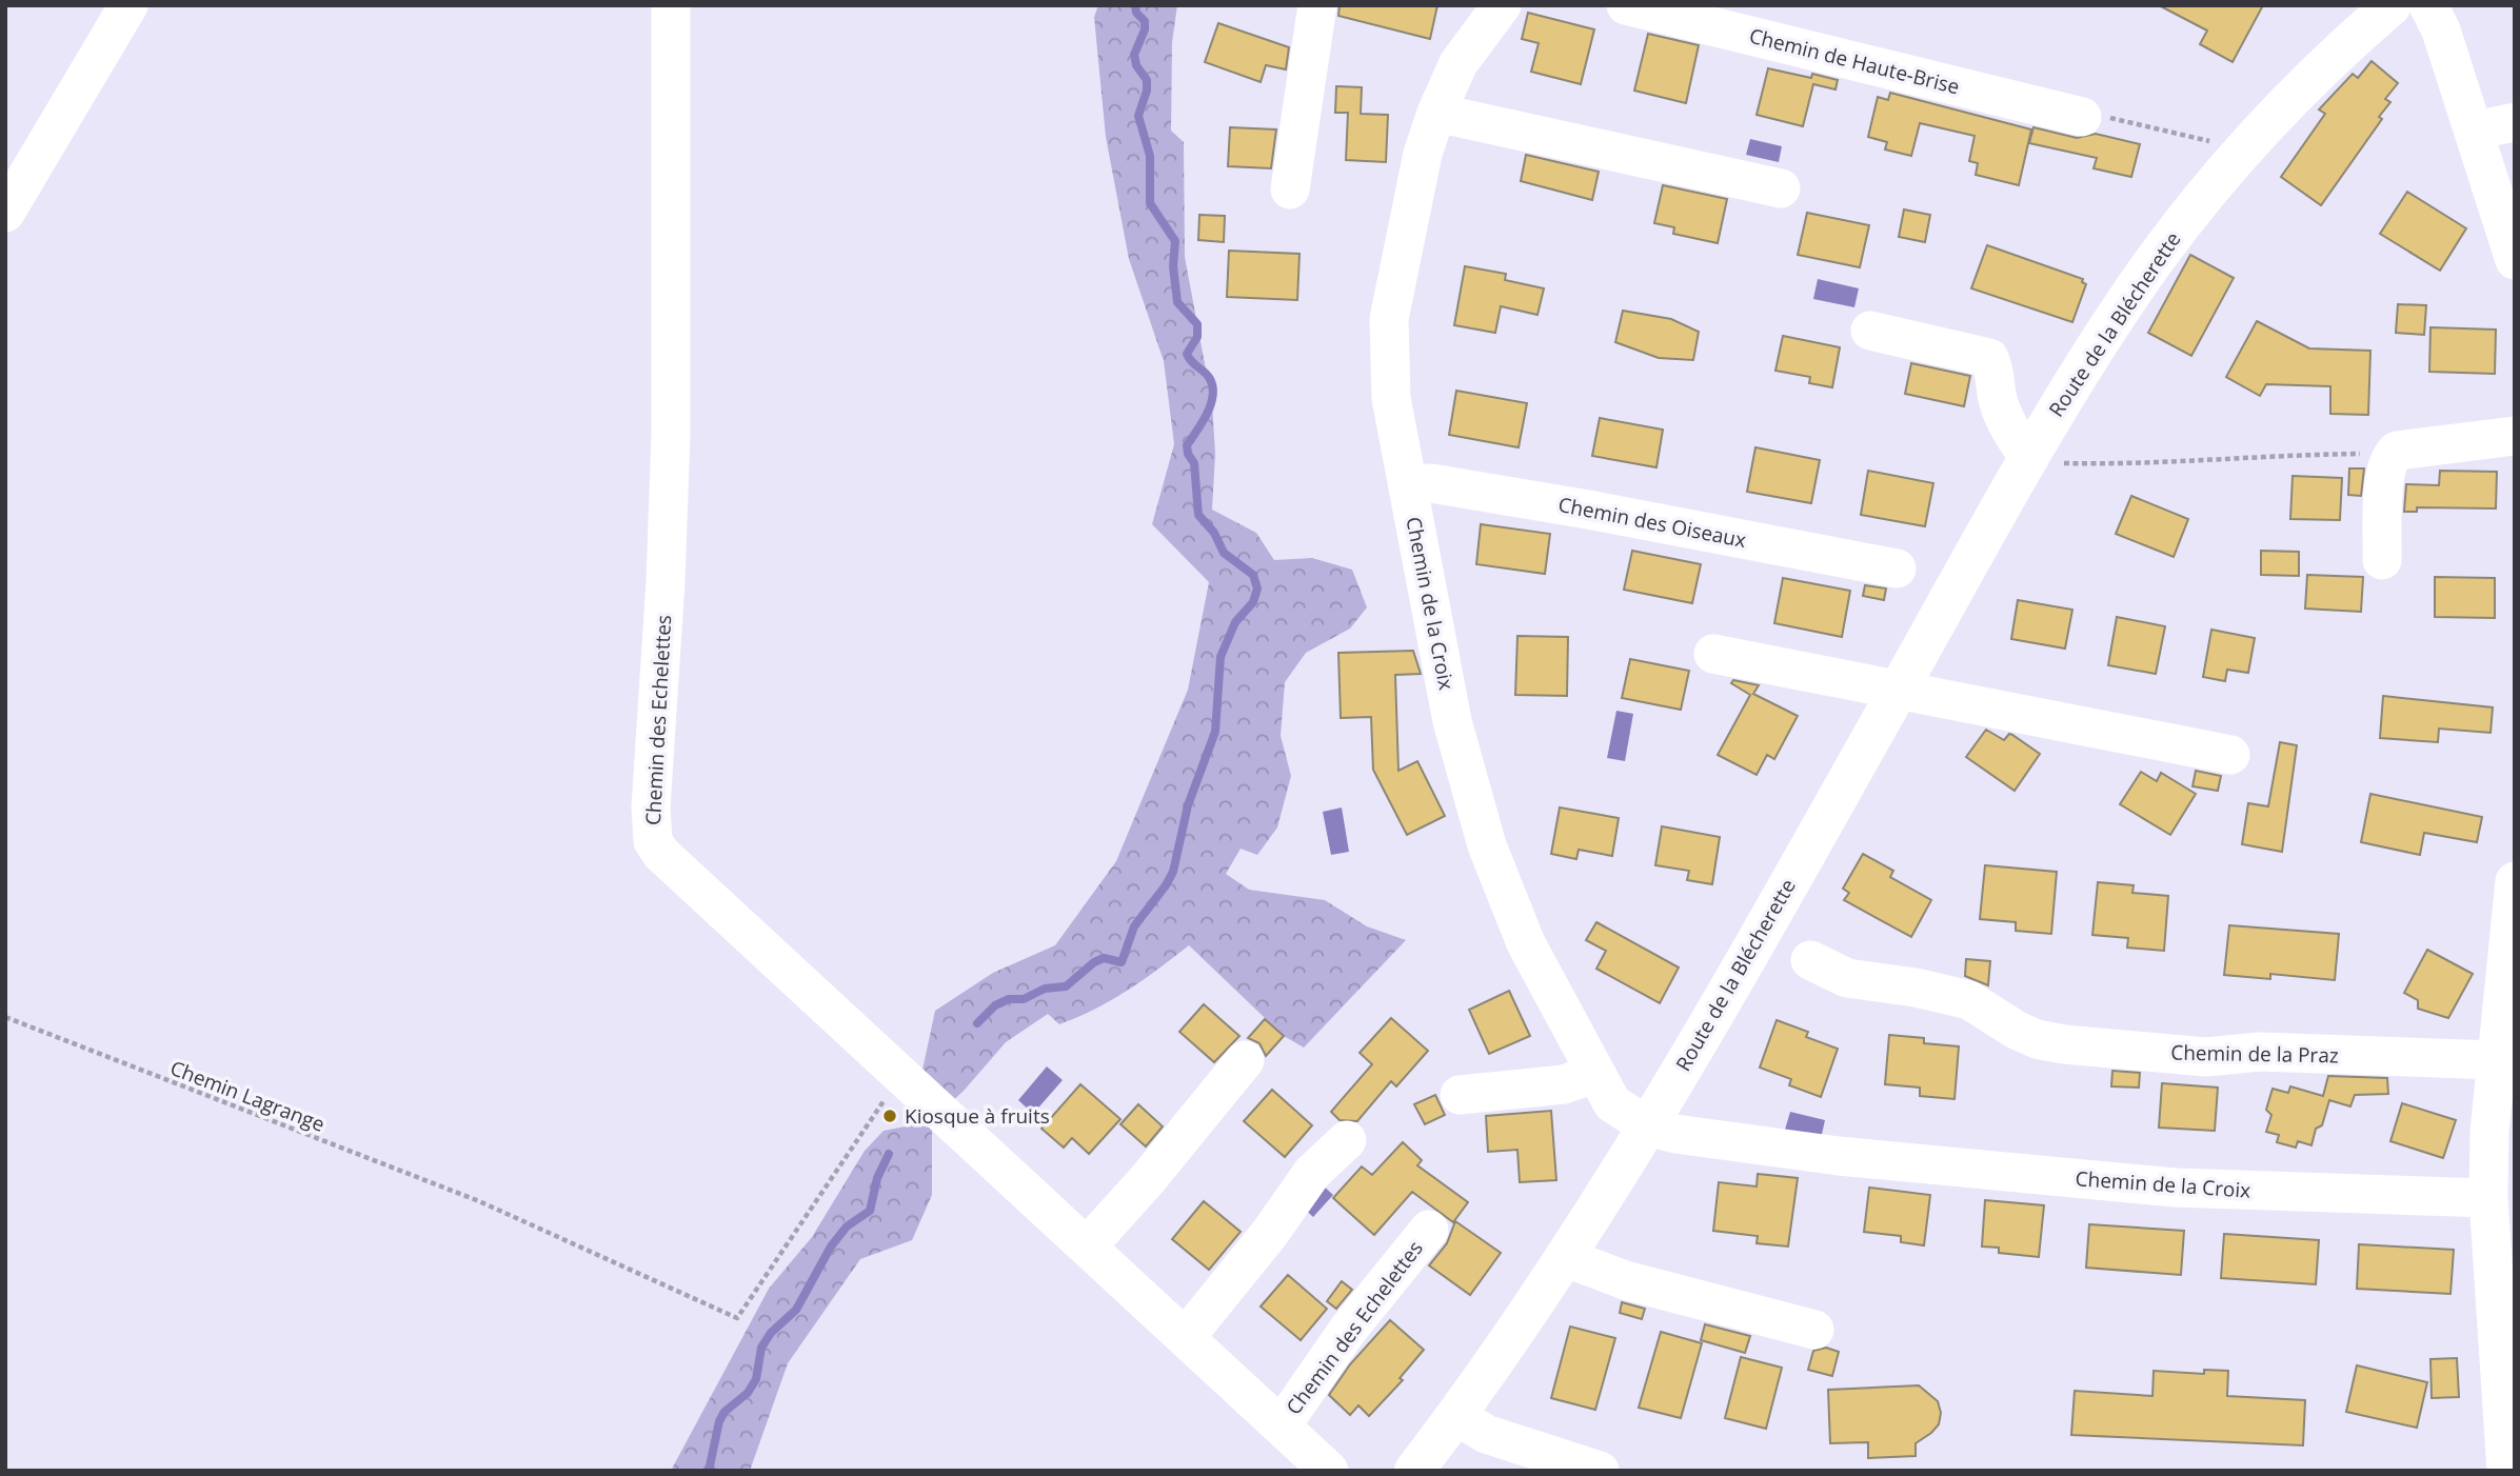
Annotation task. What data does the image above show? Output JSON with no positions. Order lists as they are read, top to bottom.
{
  "streets": {
    "main road": ["Route de la Blécherette"],
    "street": [
      "Chemin de Haute-Brise",
      "Chemin des Oiseaux",
      "Chemin de la Croix",
      "Chemin des Echelettes",
      "Chemin de la Praz"
    ],
    "path": ["Chemin Lagrange"]
  },
  "crossings": [
    ["Route de la Blécherette", "Chemin de la Croix"],
    ["Chemin des Oiseaux", "Chemin de la Croix"],
    ["Chemin des Echelettes", "Chemin Lagrange"]
  ],
  "places": ["Kiosque à fruits"]
}
